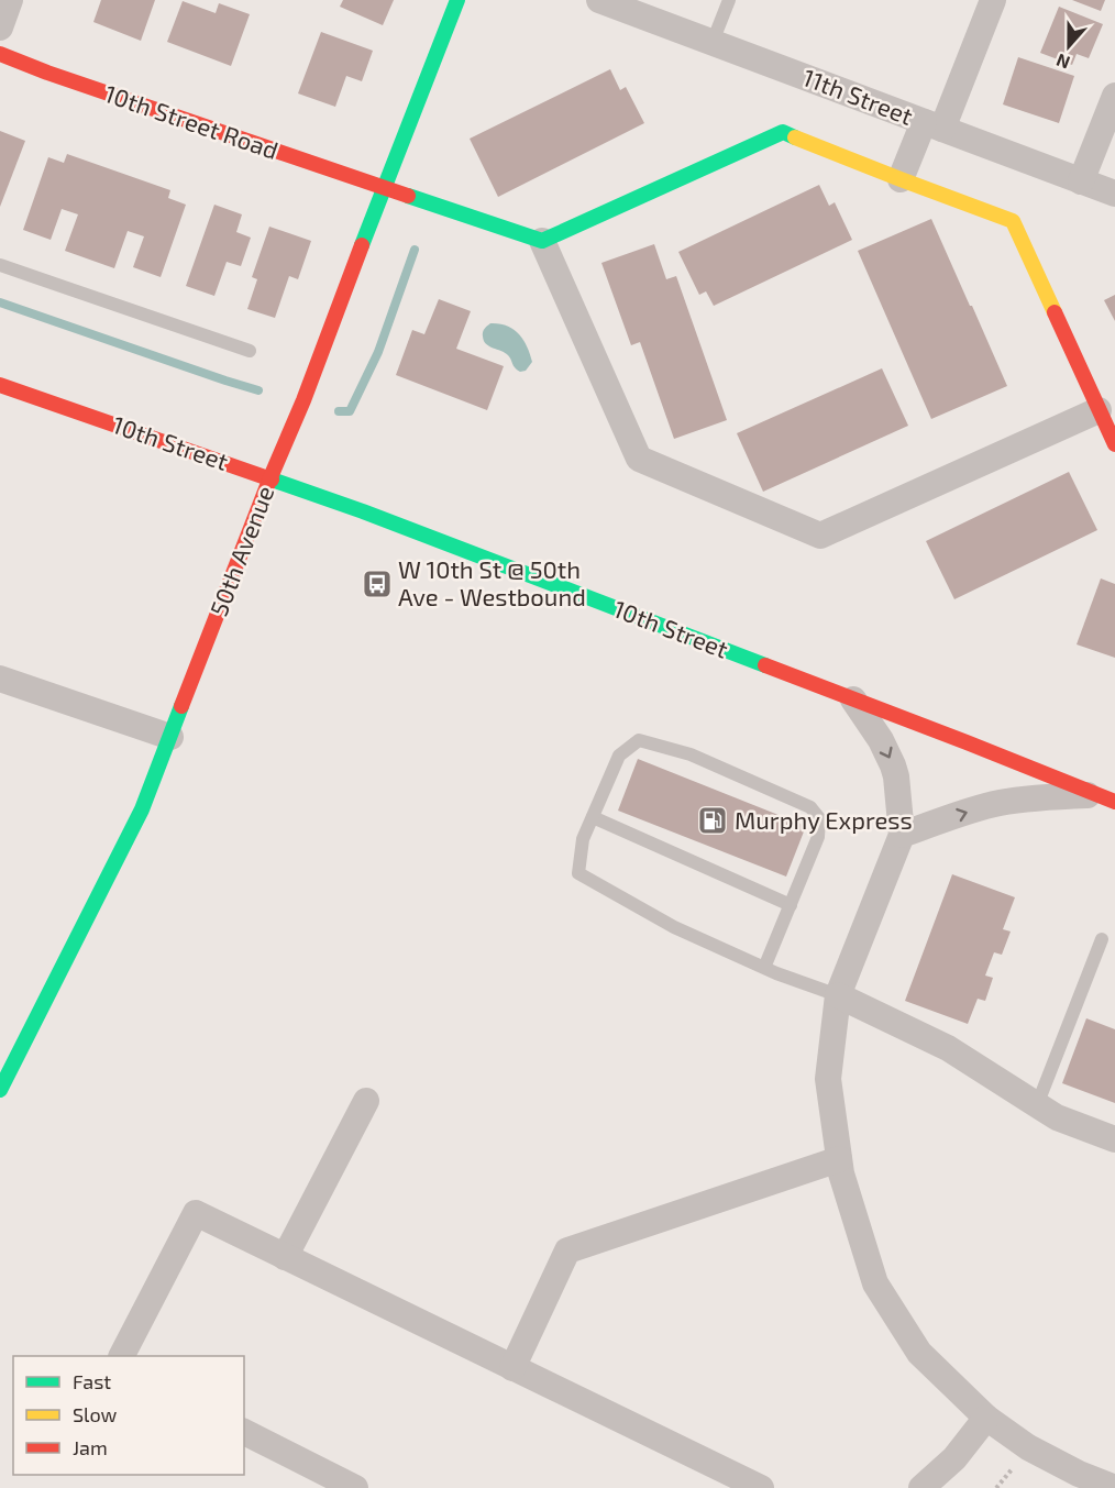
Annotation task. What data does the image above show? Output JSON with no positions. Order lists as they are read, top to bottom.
{
  "streets": {
    "street": [
      "11th Street",
      "10th Street Road",
      "10th Street",
      "50th Avenue"
    ]
  },
  "crossings": [
    ["10th Street Road", "50th Avenue"],
    ["10th Street", "50th Avenue"]
  ],
  "places": {
    "bus stop": ["W 10th St @ 50th Ave - Westbound"],
    "fuel station": ["Murphy Express"]
  },
  "legend": ["Fast", "Slow", "Jam"],
  "north": "bottom"
}
